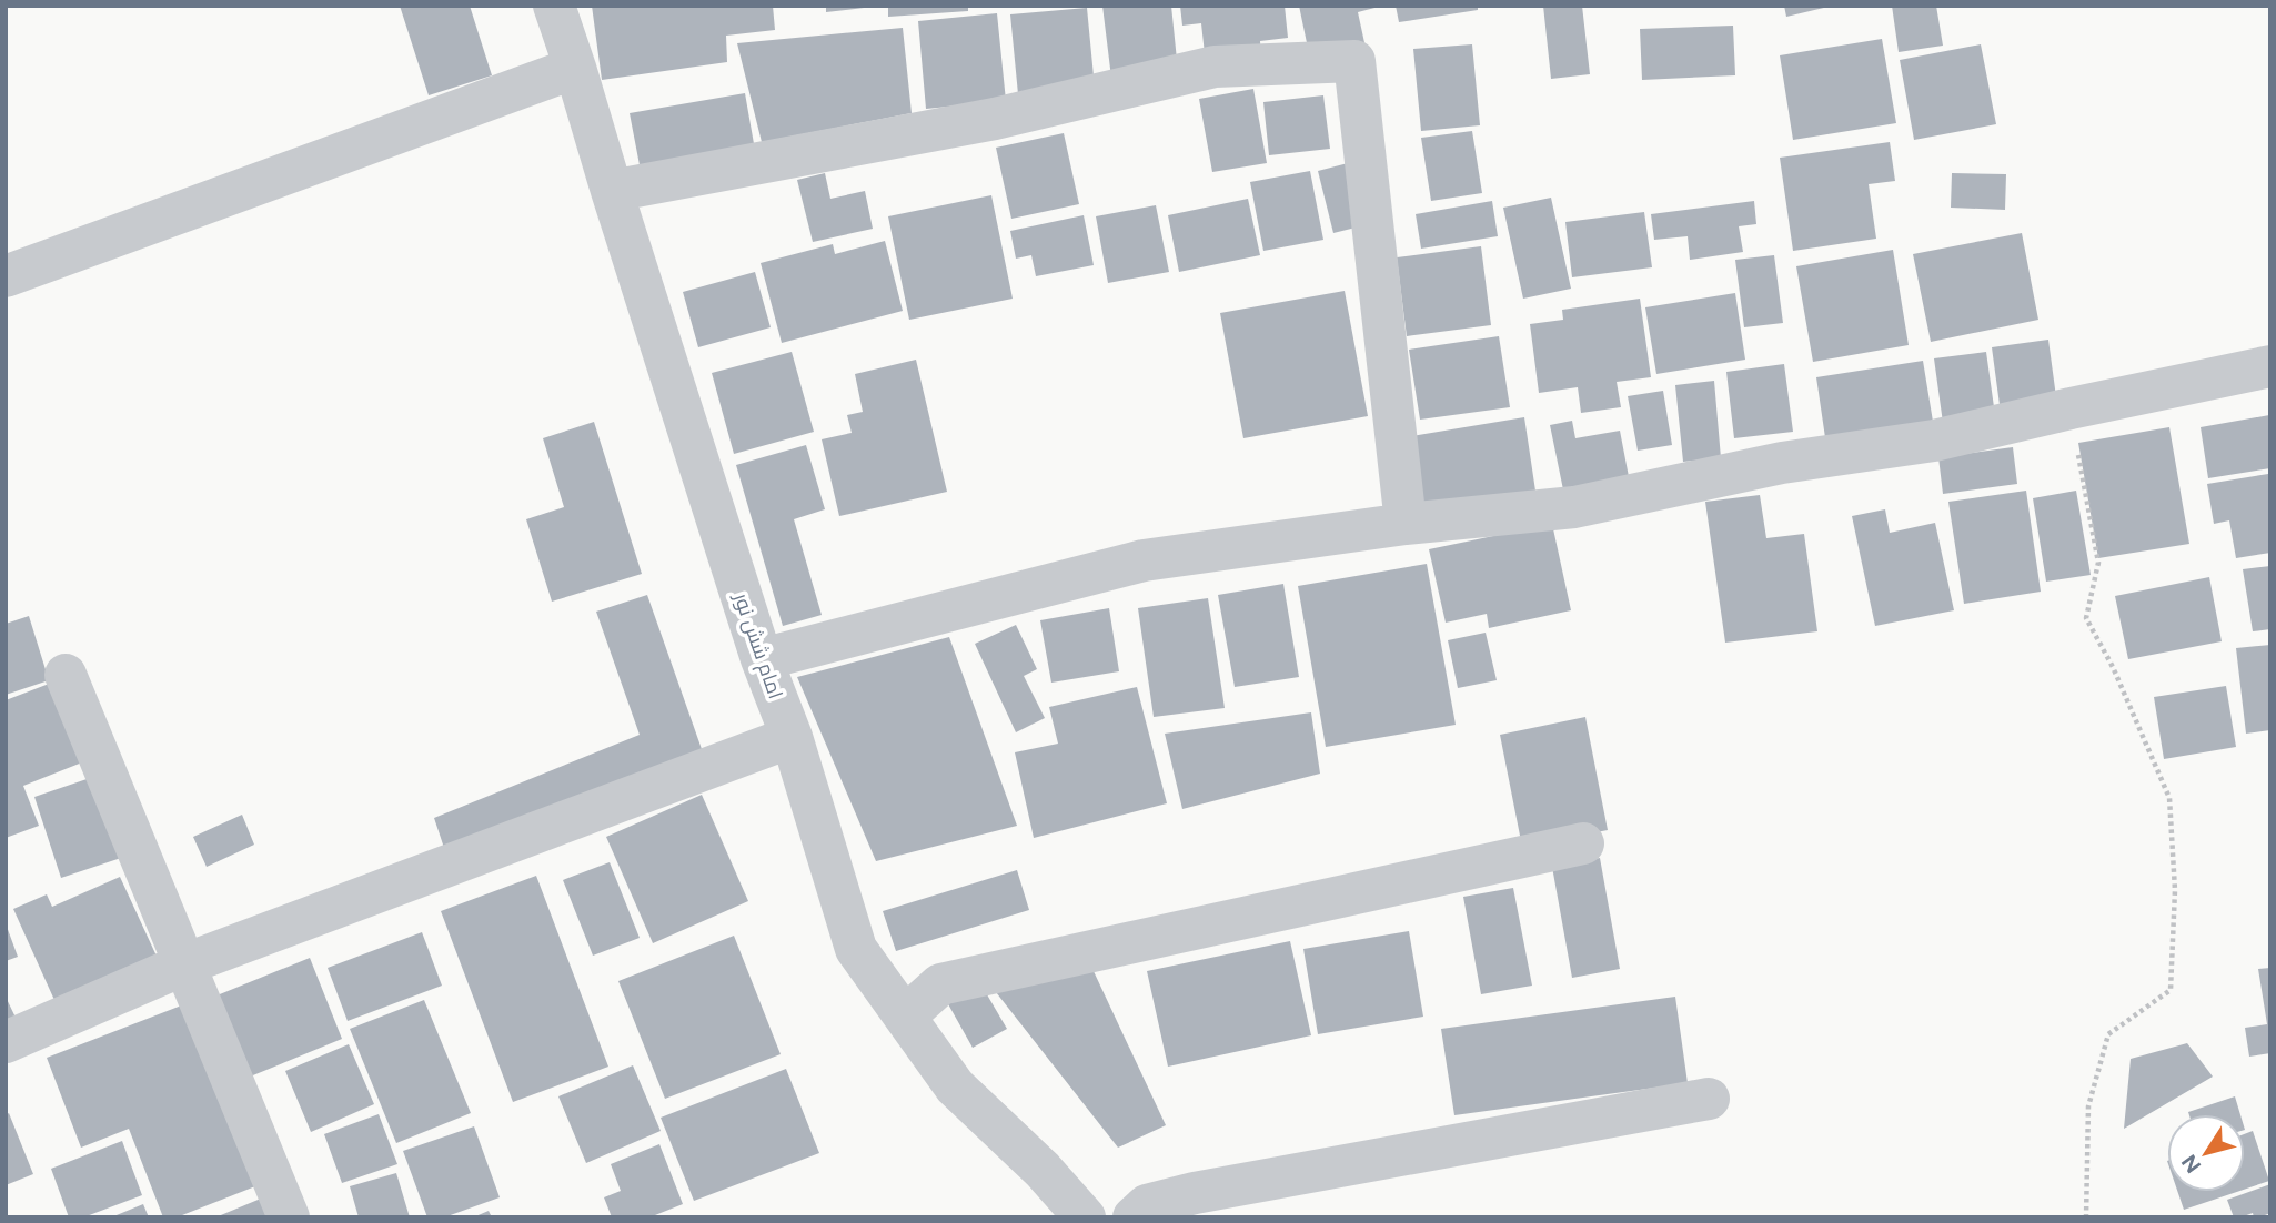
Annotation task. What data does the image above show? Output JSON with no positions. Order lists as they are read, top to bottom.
{
  "streets": {
    "street": ["امام شش نور"]
  },
  "north": "bottom left"
}
